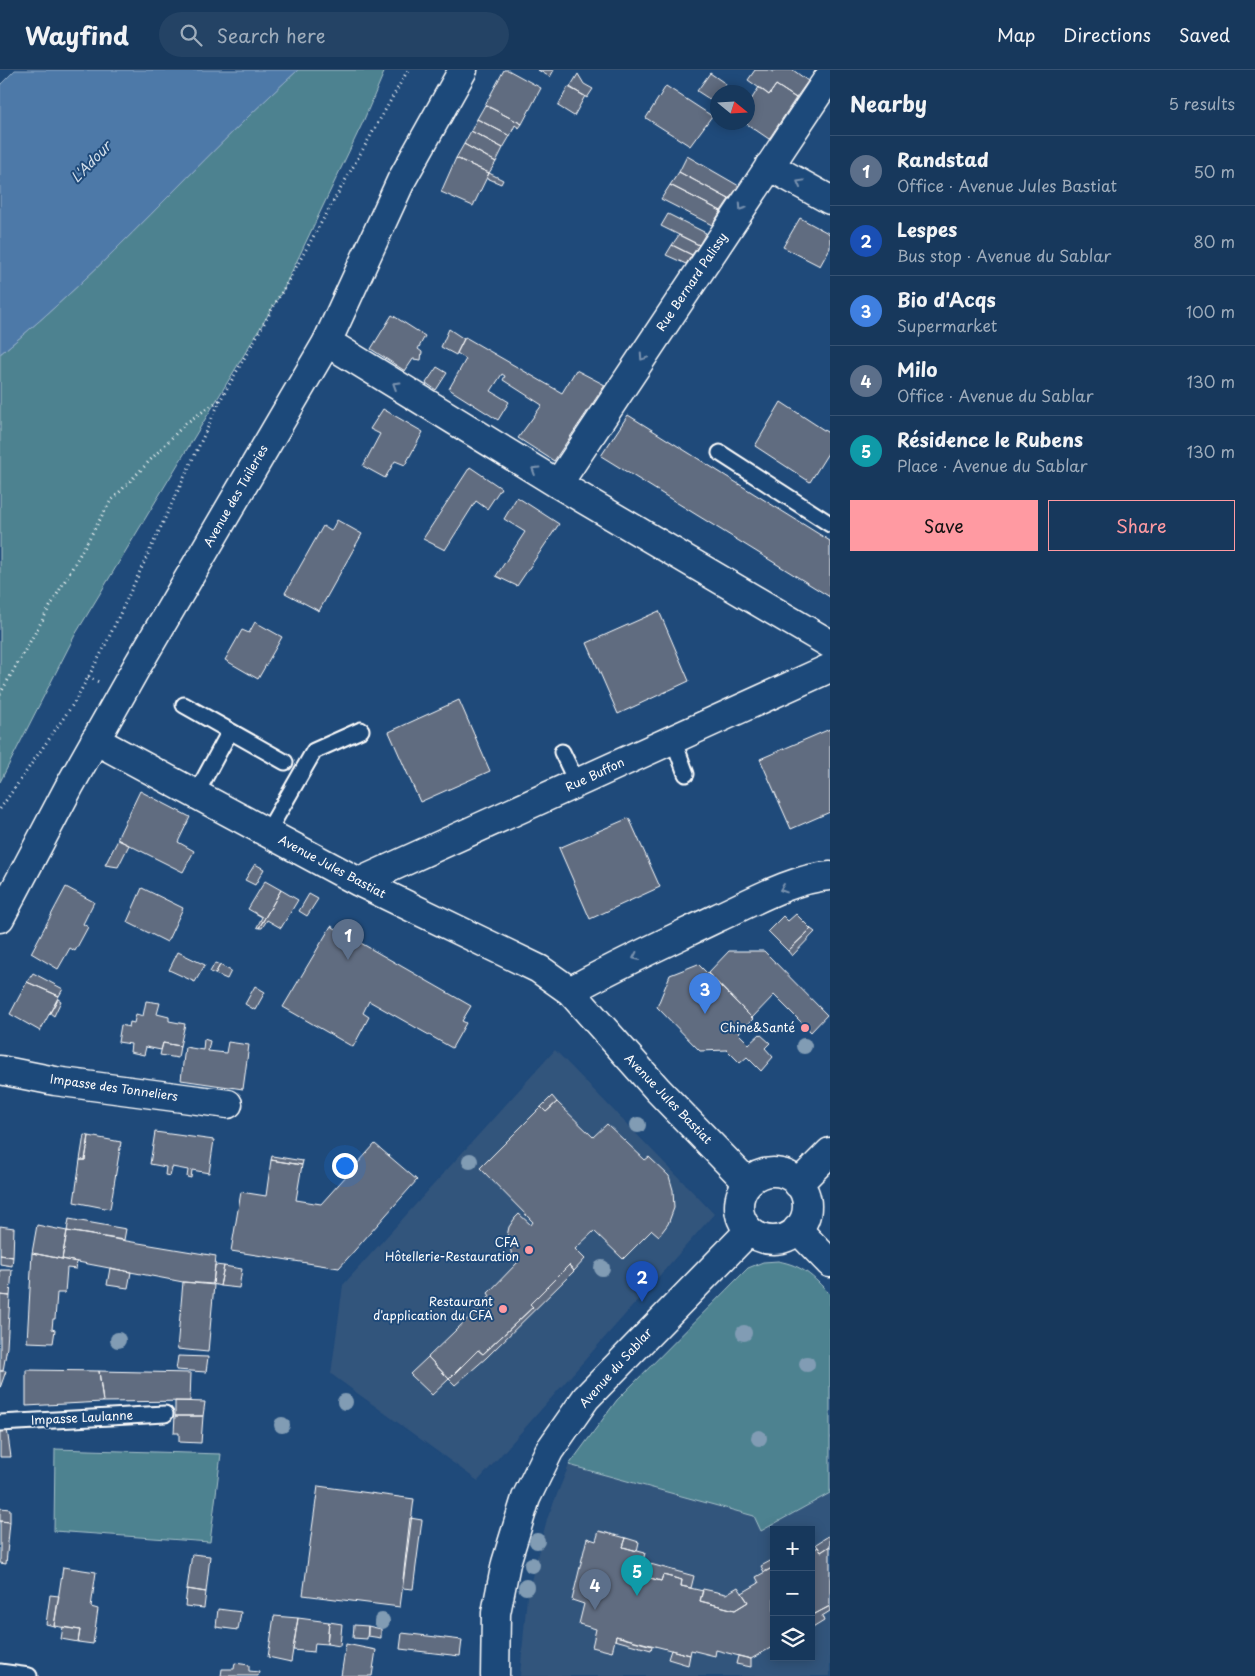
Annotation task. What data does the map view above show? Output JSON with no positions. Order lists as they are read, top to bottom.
{
  "streets": {
    "street": [
      "Rue Bernard Palissy",
      "Avenue des Tuileries",
      "Rue Buffon",
      "Avenue Jules Bastiat",
      "Impasse des Tonneliers",
      "Avenue du Sablar"
    ],
    "lane": ["Impasse Laulanne"]
  },
  "crossings": [
    ["Avenue des Tuileries", "Avenue Jules Bastiat"],
    ["Rue Buffon", "Avenue Jules Bastiat"],
    ["Avenue Jules Bastiat", "Avenue du Sablar"]
  ],
  "one_way": ["Rue Bernard Palissy"],
  "water": ["L'Adour"],
  "places": ["Chine&Santé", "CFA Hôtellerie-Restauration", "Restaurant d'application du CFA"],
  "north": "right",
  "page": {
    "header": "Wayfind",
    "search": "Search here",
    "nav": ["Map", "Directions", "Saved"],
    "heading": ["Nearby", "5 results"],
    "list": [
      {
        "mark": "1",
        "name": "Randstad",
        "note": "Office · Avenue Jules Bastiat",
        "value": "50 m"
      },
      {
        "mark": "2",
        "name": "Lespes",
        "note": "Bus stop · Avenue du Sablar",
        "value": "80 m"
      },
      {
        "mark": "3",
        "name": "Bio d'Acqs",
        "note": "Supermarket",
        "value": "100 m"
      },
      {
        "mark": "4",
        "name": "Milo",
        "note": "Office · Avenue du Sablar",
        "value": "130 m"
      },
      {
        "mark": "5",
        "name": "Résidence le Rubens",
        "note": "Place · Avenue du Sablar",
        "value": "130 m"
      }
    ],
    "buttons": ["Save", "Share"],
    "pins": [
      "1",
      "3",
      "2",
      "5",
      "4"
    ],
    "map_buttons": ["+", "−"]
  }
}
